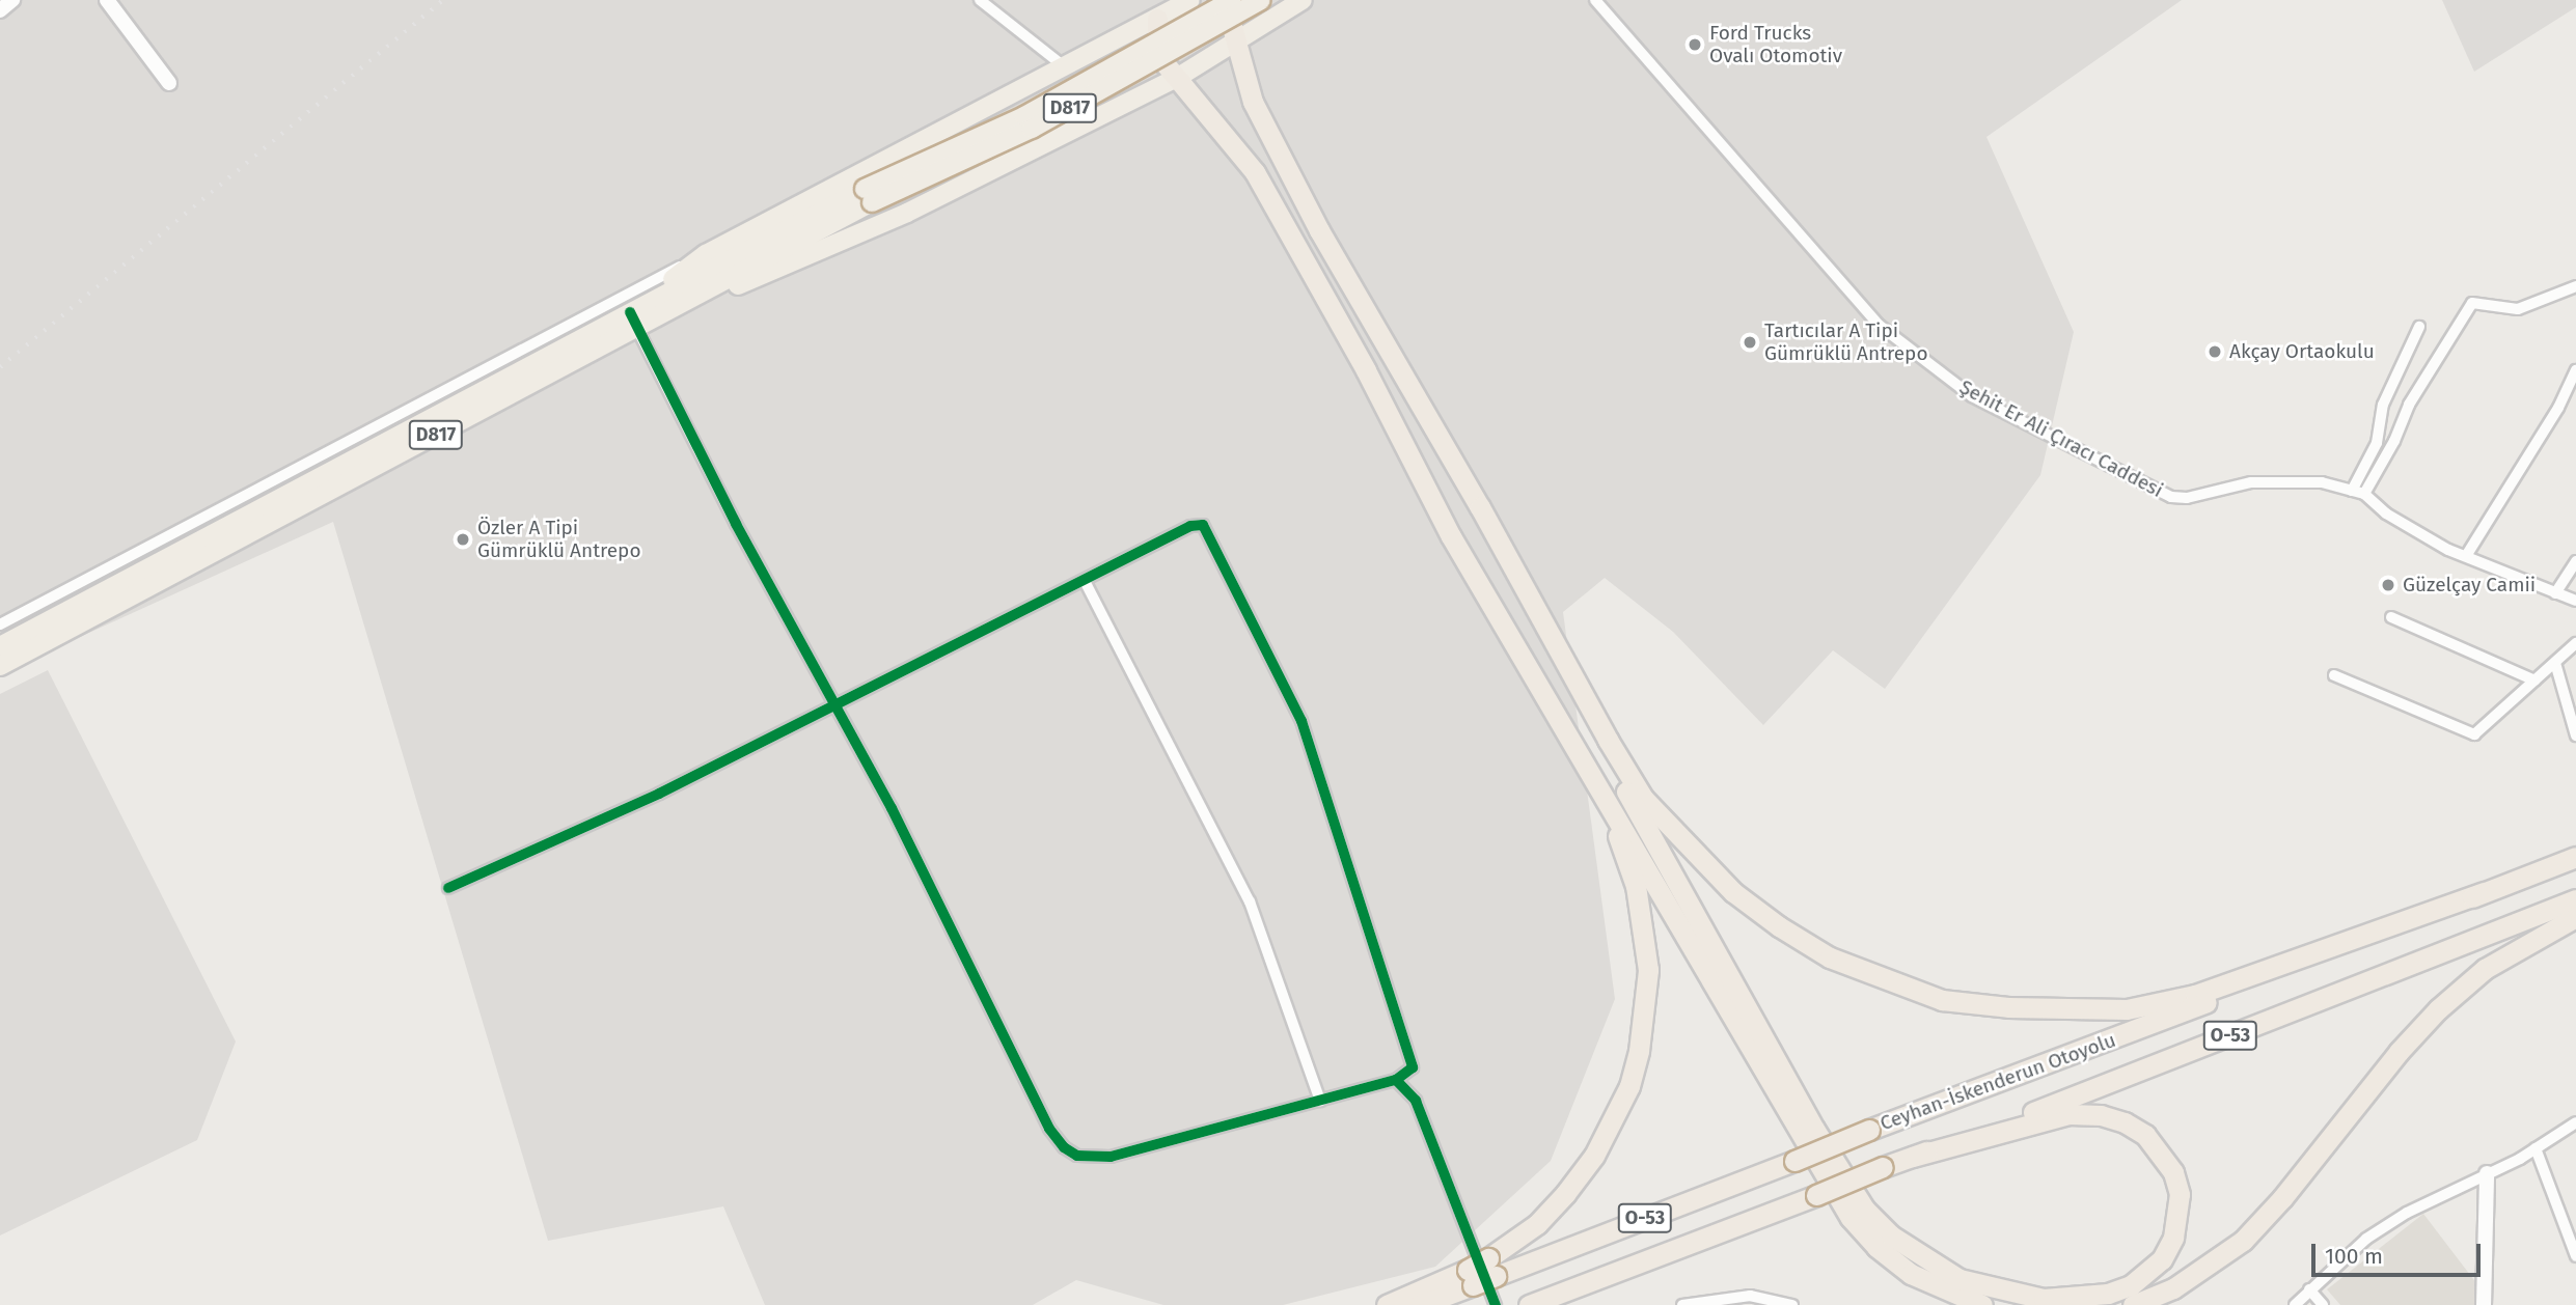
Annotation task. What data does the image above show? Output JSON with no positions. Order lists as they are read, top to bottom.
{
  "streets": {
    "highway": ["D817", "O-53", "Ceyhan-İskenderun Otoyolu"],
    "street": ["Şehit Er Ali Çıracı Caddesi"]
  },
  "places": [
    "Ford Trucks Ovalı Otomotiv",
    "Tartıcılar A Tipi Gümrüklü Antrepo",
    "Akçay Ortaokulu",
    "Özler A Tipi Gümrüklü Antrepo",
    "Güzelçay Camii"
  ],
  "scale_bar": "100 m"
}
